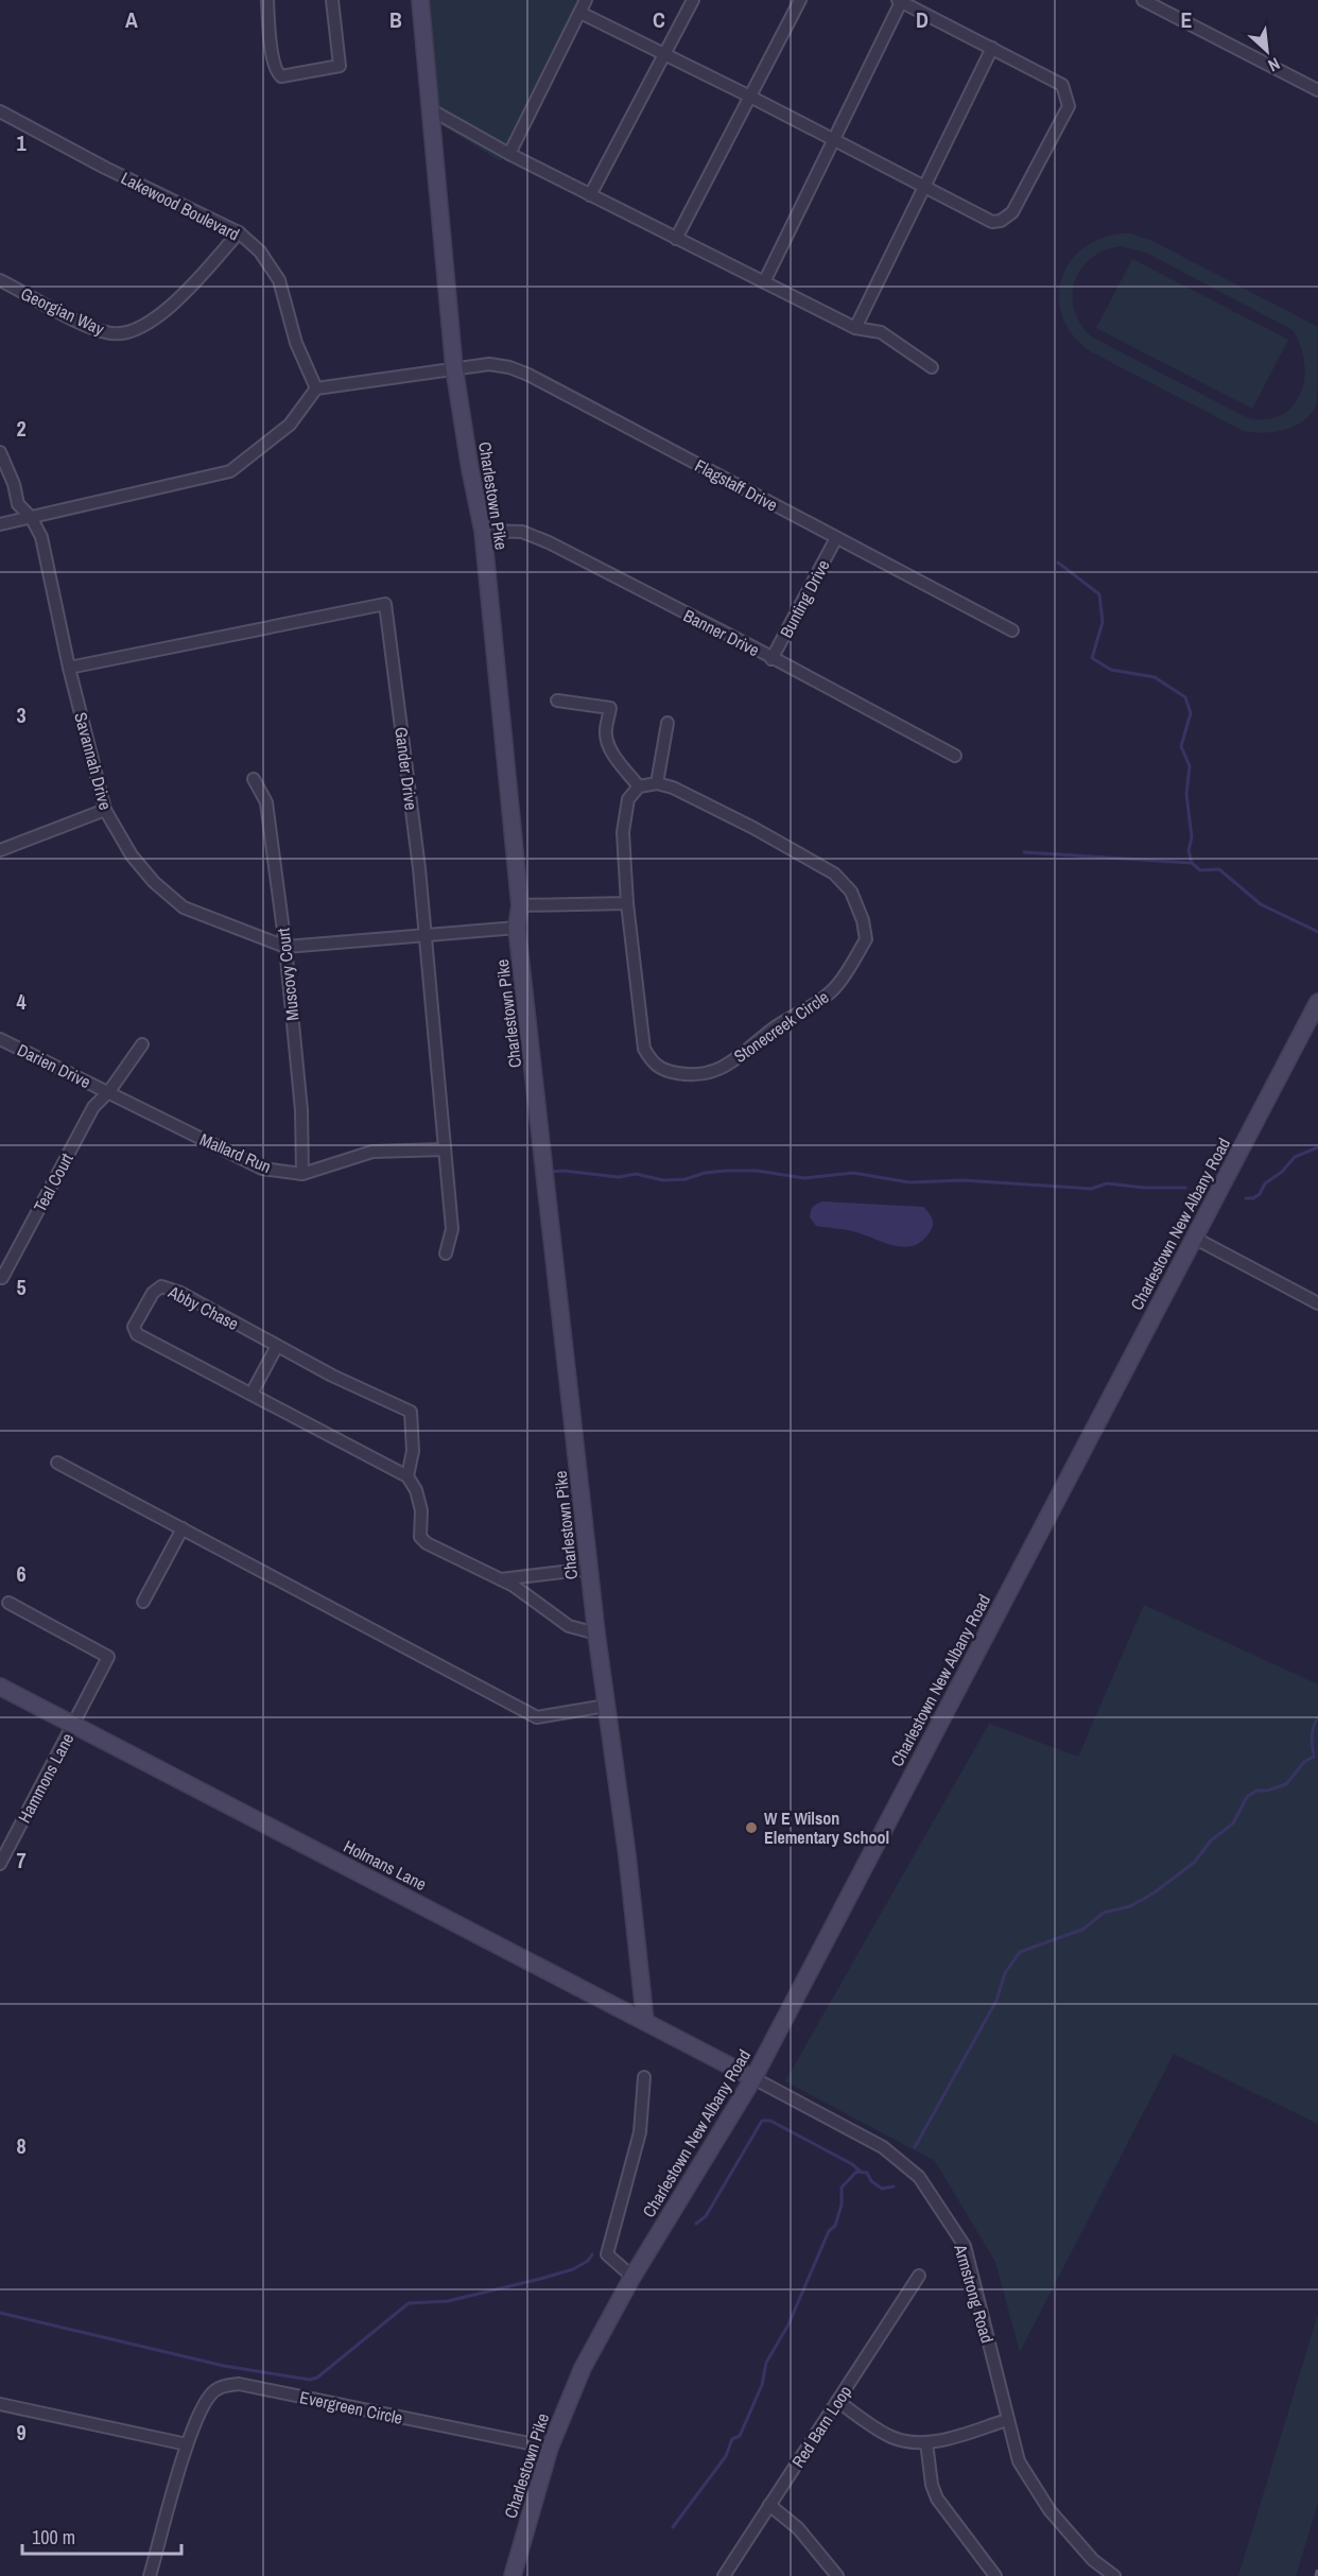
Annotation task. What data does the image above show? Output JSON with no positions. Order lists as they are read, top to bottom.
{
  "streets": {
    "street": [
      "Lakewood Boulevard",
      "Georgian Way",
      "Flagstaff Drive",
      "Charlestown Pike",
      "Bunting Drive",
      "Banner Drive",
      "Savannah Drive",
      "Gander Drive",
      "Muscovy Court",
      "Stonecreek Circle",
      "Darien Drive",
      "Mallard Run",
      "Teal Court",
      "Charlestown New Albany Road",
      "Abby Chase",
      "Hammons Lane",
      "Holmans Lane",
      "Armstrong Road",
      "Evergreen Circle",
      "Red Barn Loop"
    ]
  },
  "crossings": [
    ["Lakewood Boulevard", "Georgian Way"],
    ["Flagstaff Drive", "Charlestown Pike"],
    ["Flagstaff Drive", "Bunting Drive"],
    ["Charlestown Pike", "Banner Drive"],
    ["Charlestown Pike", "Savannah Drive"],
    ["Charlestown Pike", "Charlestown New Albany Road"],
    ["Charlestown Pike", "Holmans Lane"],
    ["Charlestown Pike", "Evergreen Circle"],
    ["Bunting Drive", "Banner Drive"],
    ["Savannah Drive", "Gander Drive"],
    ["Savannah Drive", "Muscovy Court"],
    ["Gander Drive", "Mallard Run"],
    ["Muscovy Court", "Mallard Run"],
    ["Darien Drive", "Mallard Run"],
    ["Darien Drive", "Teal Court"],
    ["Mallard Run", "Teal Court"],
    ["Charlestown New Albany Road", "Holmans Lane"],
    ["Charlestown New Albany Road", "Armstrong Road"],
    ["Hammons Lane", "Holmans Lane"],
    ["Holmans Lane", "Armstrong Road"]
  ],
  "places": ["W E Wilson Elementary School"],
  "scale_bar": "100 m",
  "north": "bottom right",
  "grid": {
    "columns": [
      "A",
      "B",
      "C",
      "D",
      "E"
    ],
    "rows": [
      "1",
      "2",
      "3",
      "4",
      "5",
      "6",
      "7",
      "8",
      "9"
    ]
  }
}
